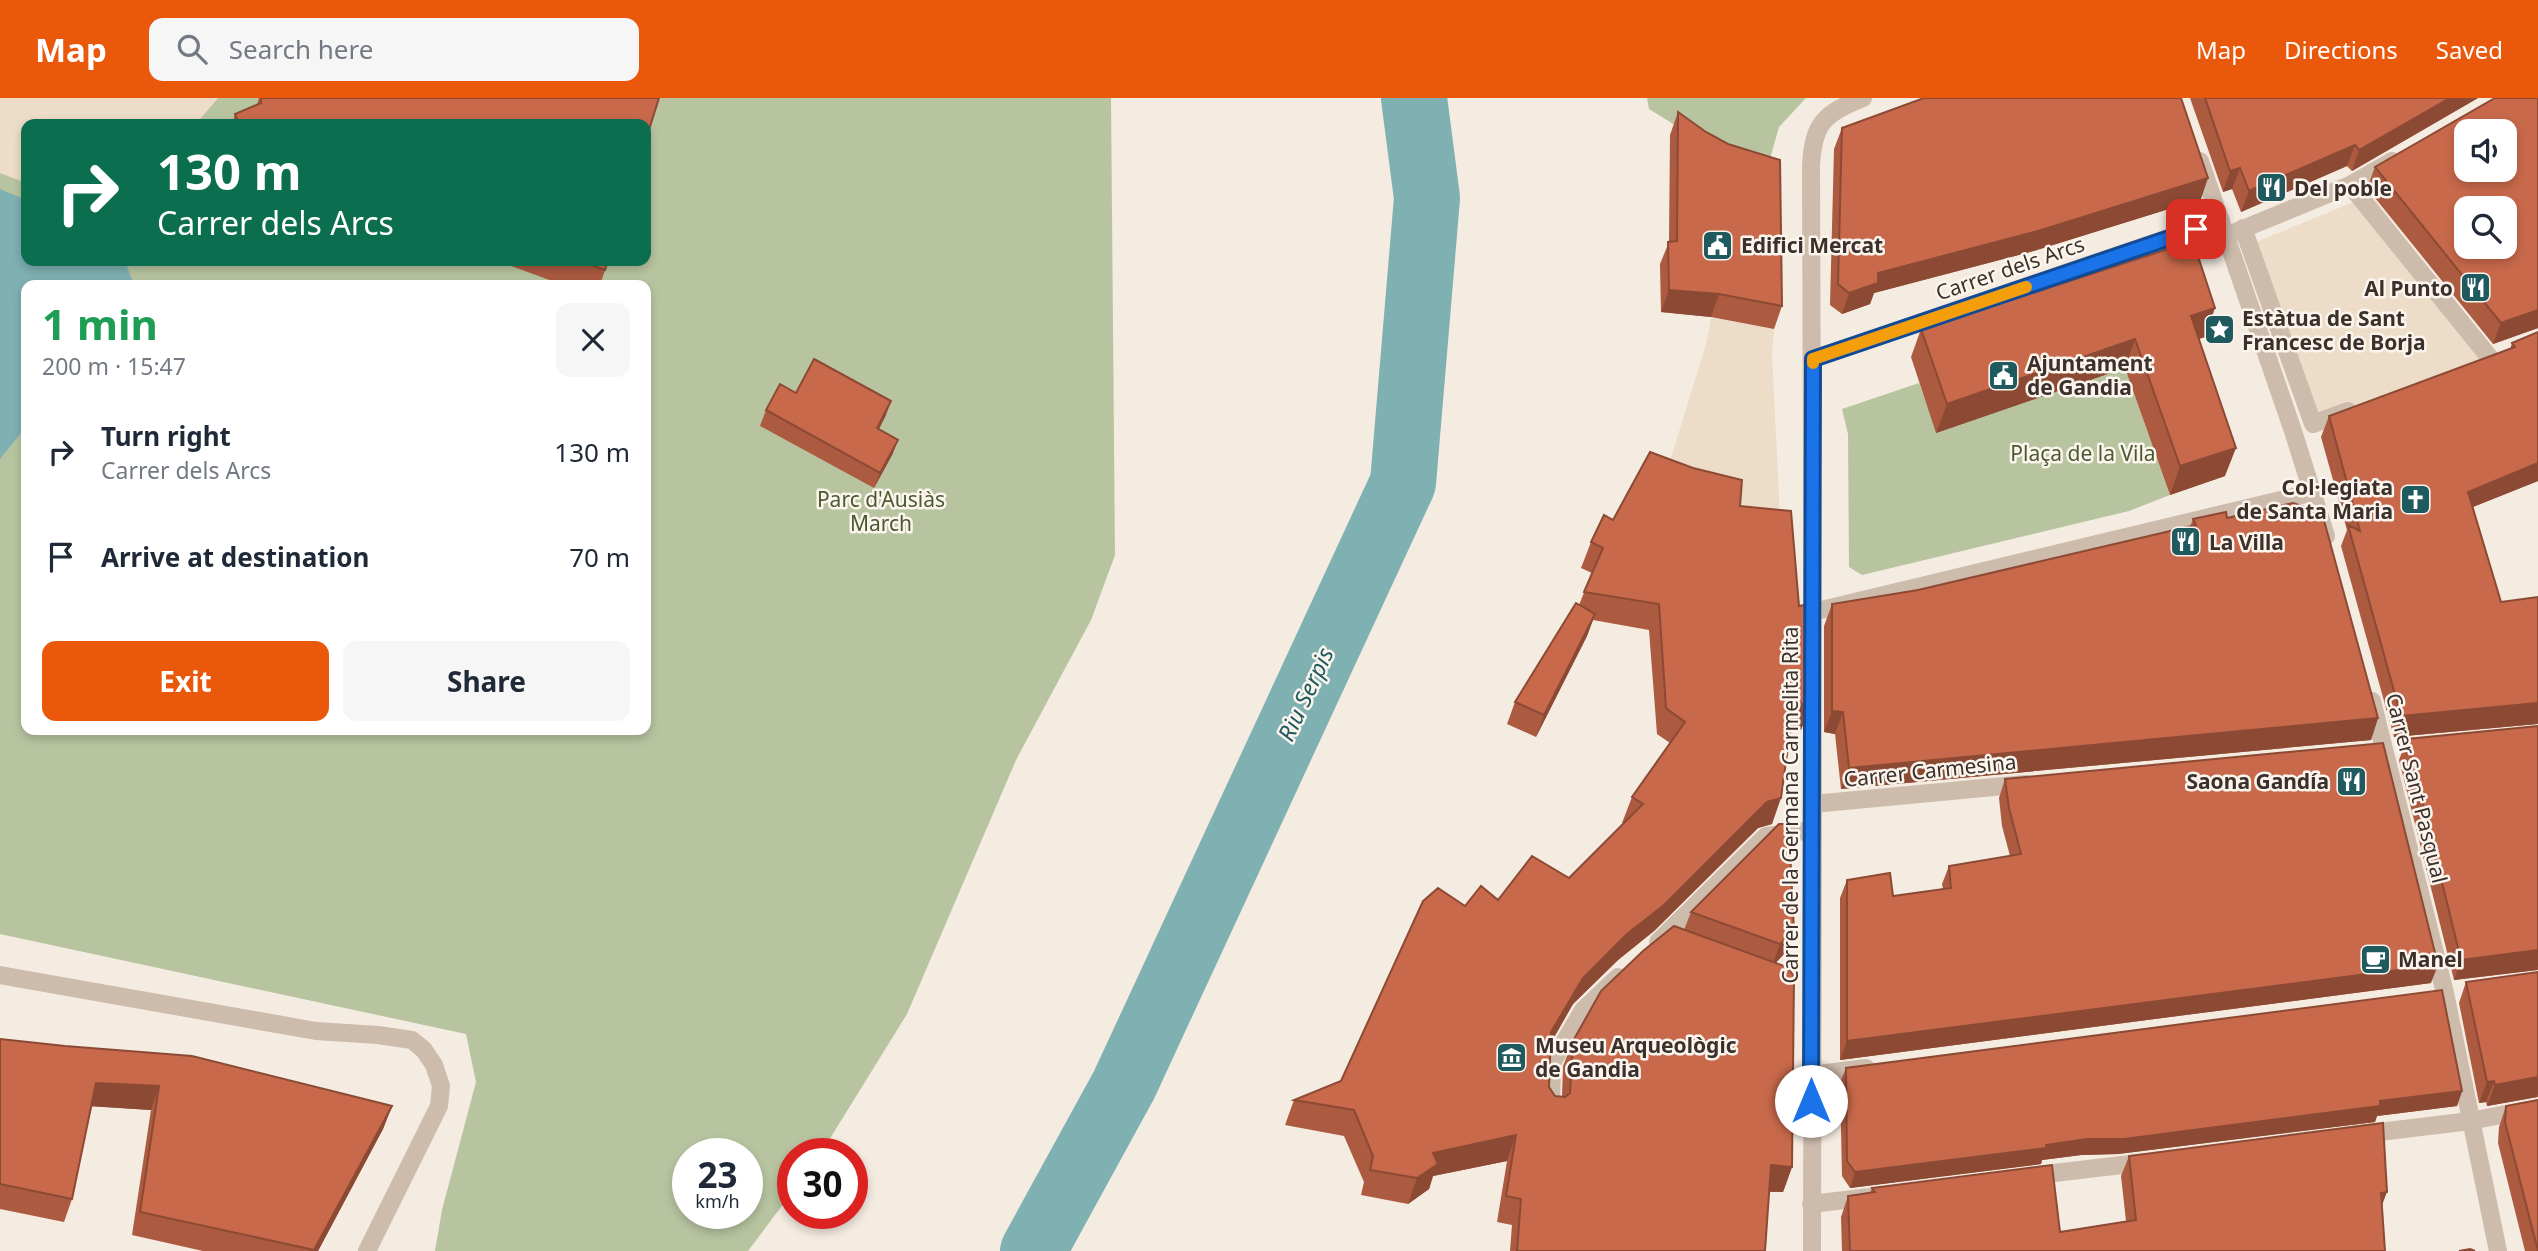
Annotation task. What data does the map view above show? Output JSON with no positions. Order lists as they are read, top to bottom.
{
  "streets": {
    "street": [
      "Carrer dels Arcs",
      "Carrer Carmesina",
      "Carrer Sant Pasqual",
      "Carrer de la Germana Carmelita Rita"
    ]
  },
  "crossings": [
    ["Carrer dels Arcs", "Carrer de la Germana Carmelita Rita"],
    ["Carrer Carmesina", "Carrer de la Germana Carmelita Rita"]
  ],
  "water": ["Riu Serpis"],
  "parks": ["Plaça de la Vila", "Parc d'Ausiàs March"],
  "places": {
    "restaurant": [
      "Del poble",
      "Al Punto",
      "La Villa",
      "Saona Gandía"
    ],
    "public building": ["Edifici Mercat", "Ajuntament de Gandia"],
    "place": ["Estàtua de Sant Francesc de Borja"],
    "church": ["Col·legiata de Santa Maria"],
    "cafe": ["Manel"],
    "museum": ["Museu Arqueològic de Gandia"]
  },
  "page": {
    "header": "Map",
    "search": "Search here",
    "nav": ["Map", "Directions", "Saved"],
    "turn": ["130 m", "Carrer dels Arcs"],
    "heading": ["1 min", "200 m · 15:47"],
    "list": [
      {
        "name": "Turn right",
        "note": "Carrer dels Arcs",
        "value": "130 m"
      },
      {
        "name": "Arrive at destination",
        "value": "70 m"
      }
    ],
    "buttons": ["Exit", "Share"],
    "speed": "23 km/h",
    "limit": "30"
  }
}
